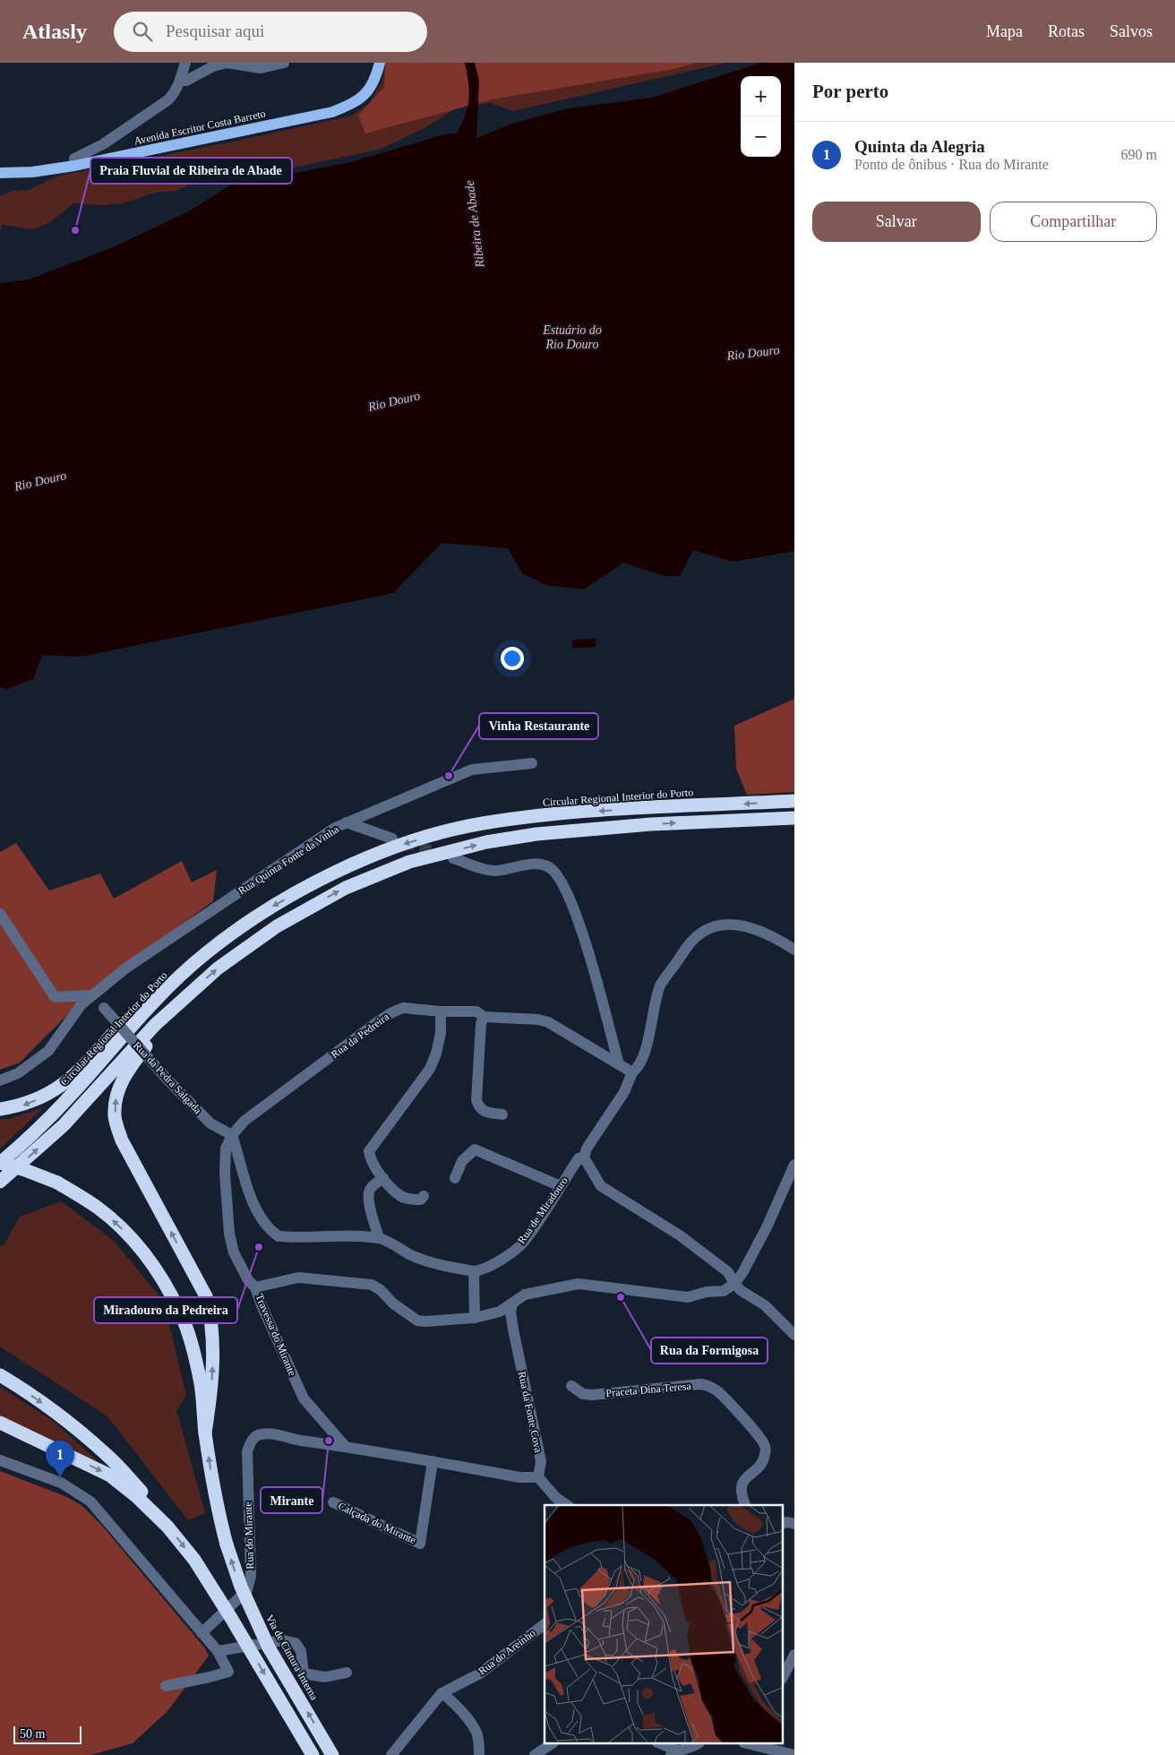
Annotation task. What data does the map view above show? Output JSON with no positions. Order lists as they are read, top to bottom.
{
  "streets": {
    "highway": ["Circular Regional Interior do Porto", "Via de Cintura Interna"],
    "main road": ["Avenida Escritor Costa Barreto"],
    "street": [
      "Rua Quinta Fonte da Vinha",
      "Rua da Pedreira",
      "Rua da Pedra Salgada",
      "Rua de Miradouro",
      "Travessa do Mirante",
      "Praceta Dina Teresa",
      "Rua da Fonte Cova",
      "Calçada do Mirante",
      "Rua do Mirante",
      "Rua do Areinho"
    ]
  },
  "crossings": [
    ["Circular Regional Interior do Porto", "Via de Cintura Interna"],
    ["Rua Quinta Fonte da Vinha", "Rua da Pedra Salgada"],
    ["Rua da Pedreira", "Rua da Pedra Salgada"],
    ["Rua da Pedreira", "Rua de Miradouro"],
    ["Rua da Pedreira", "Travessa do Mirante"],
    ["Rua da Pedra Salgada", "Travessa do Mirante"],
    ["Travessa do Mirante", "Rua do Mirante"],
    ["Rua da Fonte Cova", "Rua do Mirante"],
    ["Calçada do Mirante", "Rua do Mirante"]
  ],
  "water": ["Ribeira de Abade", "Estuário do Rio Douro", "Rio Douro"],
  "places": [
    "Praia Fluvial de Ribeira de Abade",
    "Vinha Restaurante",
    "Miradouro da Pedreira",
    "Rua da Formigosa",
    "Mirante"
  ],
  "scale_bar": "50 m",
  "page": {
    "header": "Atlasly",
    "search": "Pesquisar aqui",
    "nav": ["Mapa", "Rotas", "Salvos"],
    "heading": "Por perto",
    "map_buttons": ["+", "−"],
    "list": [
      {
        "mark": "1",
        "name": "Quinta da Alegria",
        "note": "Ponto de ônibus · Rua do Mirante",
        "value": "690 m"
      }
    ],
    "buttons": ["Salvar", "Compartilhar"],
    "pins": "1",
    "scale": "50 m"
  }
}
